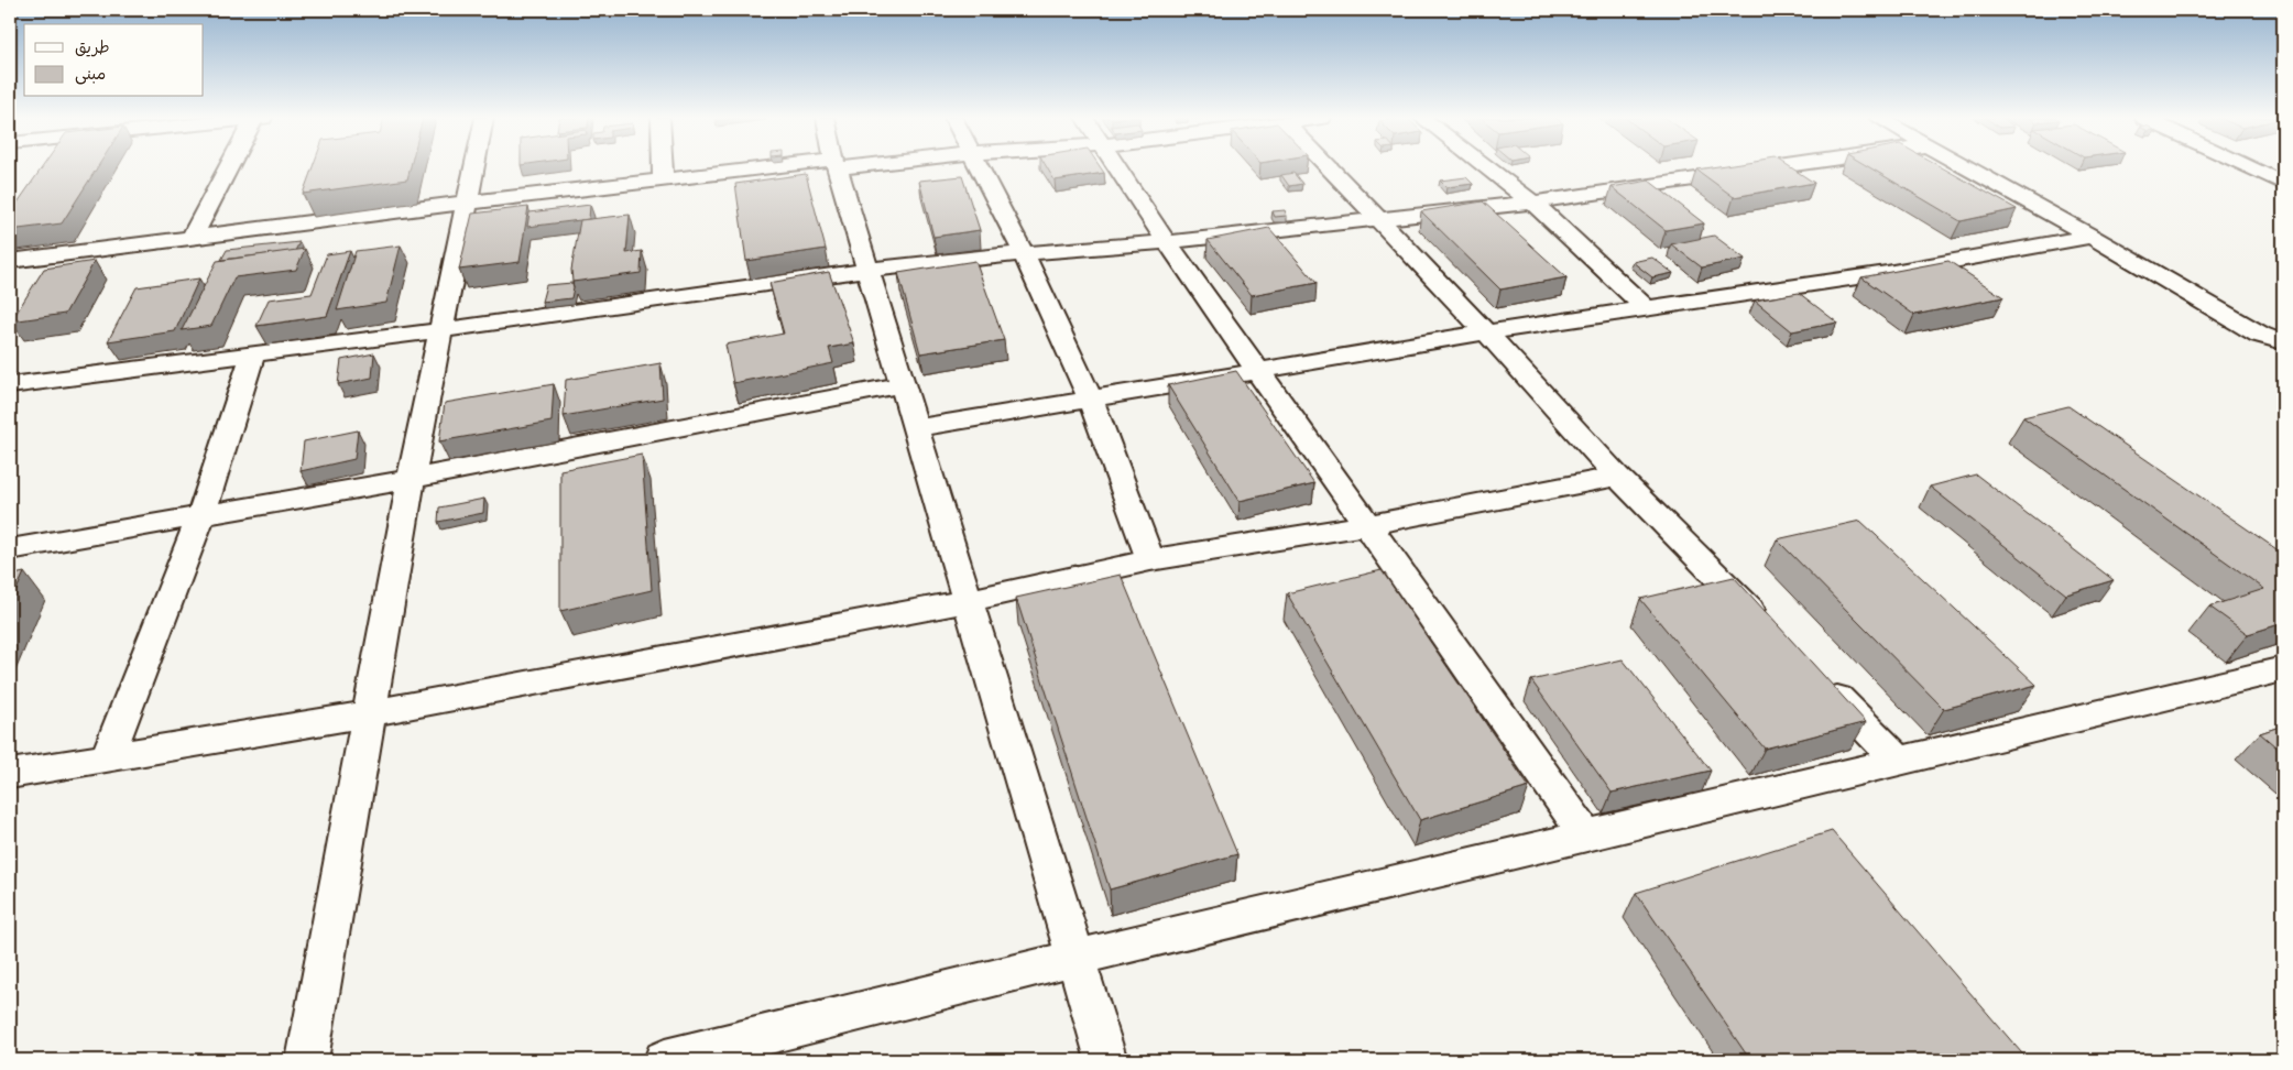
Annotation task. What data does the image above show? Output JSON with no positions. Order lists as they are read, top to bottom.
{
  "legend": ["طريق", "مبنى"]
}
